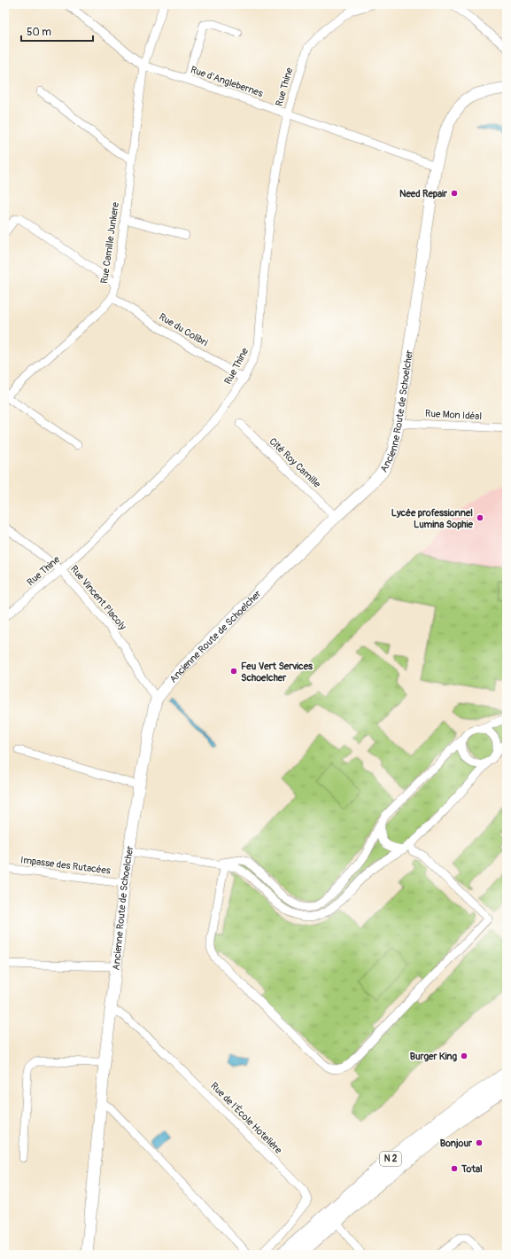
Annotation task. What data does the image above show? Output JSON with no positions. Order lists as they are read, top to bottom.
{
  "streets": {
    "highway": ["N 2"],
    "main road": ["Ancienne Route de Schoelcher"],
    "street": [
      "Rue d'Anglebernes",
      "Rue Thine",
      "Rue Camille Junkere",
      "Rue du Colibri",
      "Rue Mon Idéal",
      "Cité Roy Camille",
      "Rue Vincent Placoly",
      "Impasse des Rutacées",
      "Rue de l'École Hotelière"
    ]
  },
  "crossings": [
    ["Rue d'Anglebernes", "Rue Thine"],
    ["Rue d'Anglebernes", "Rue Camille Junkere"],
    ["Rue d'Anglebernes", "Ancienne Route de Schoelcher"],
    ["Rue Thine", "Rue du Colibri"],
    ["Rue Thine", "Rue Vincent Placoly"],
    ["Rue Camille Junkere", "Rue du Colibri"],
    ["Ancienne Route de Schoelcher", "Rue Mon Idéal"],
    ["Ancienne Route de Schoelcher", "Cité Roy Camille"],
    ["Ancienne Route de Schoelcher", "Rue Vincent Placoly"],
    ["Ancienne Route de Schoelcher", "Impasse des Rutacées"],
    ["Ancienne Route de Schoelcher", "Rue de l'École Hotelière"]
  ],
  "places": [
    "Need Repair",
    "Lycée professionnel Lumina Sophie",
    "Feu Vert Services Schoelcher",
    "Burger King",
    "Bonjour",
    "Total"
  ],
  "scale_bar": "50 m"
}
